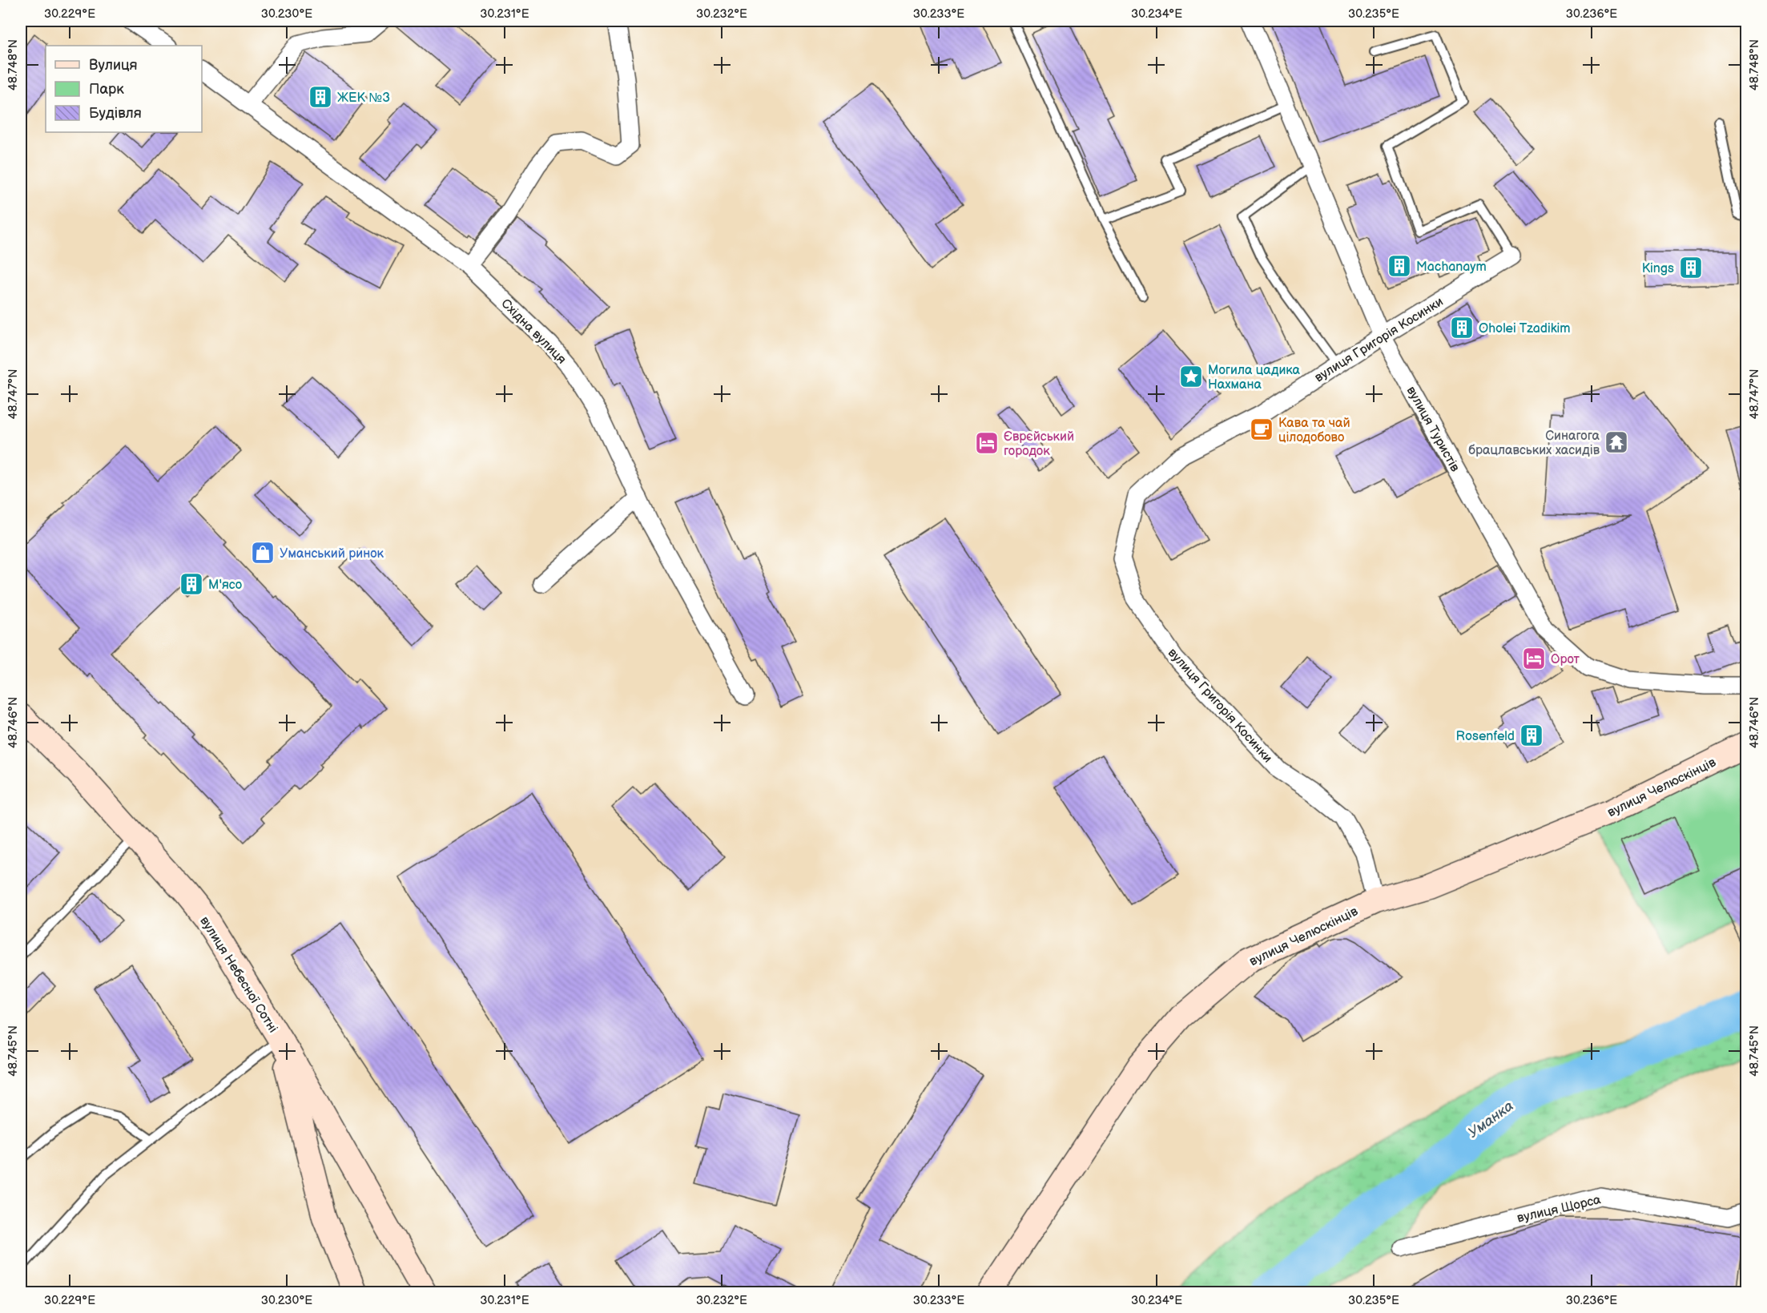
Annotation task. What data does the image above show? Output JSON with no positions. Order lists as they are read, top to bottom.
{
  "streets": {
    "main road": ["вулиця Челюскінців", "вулиця Небесної Сотні"],
    "street": [
      "Східна вулиця",
      "вулиця Григорія Косинки",
      "вулиця Туристів",
      "вулиця Щорса"
    ]
  },
  "crossings": [
    ["вулиця Григорія Косинки", "вулиця Туристів"],
    ["вулиця Григорія Косинки", "вулиця Челюскінців"]
  ],
  "water": ["Уманка"],
  "places": {
    "building": [
      "ЖЕК №3",
      "Machanaym",
      "Kings",
      "Oholei Tzadikim",
      "М'ясо",
      "Rosenfeld"
    ],
    "place": ["Могила цадика Нахмана"],
    "cafe": ["Кава та чай цілодобово"],
    "temple": ["Синагога брацлавських хасидів"],
    "hotel": ["Єврєйський городок", "Орот"],
    "shop": ["Уманський ринок"]
  },
  "legend": ["Вулиця", "Парк", "Будівля"],
  "coordinates": [
    "30.229°E",
    "30.230°E",
    "30.231°E",
    "30.232°E",
    "30.233°E",
    "30.234°E",
    "30.235°E",
    "30.236°E",
    "48.748°N",
    "48.747°N",
    "48.746°N",
    "48.745°N"
  ]
}
